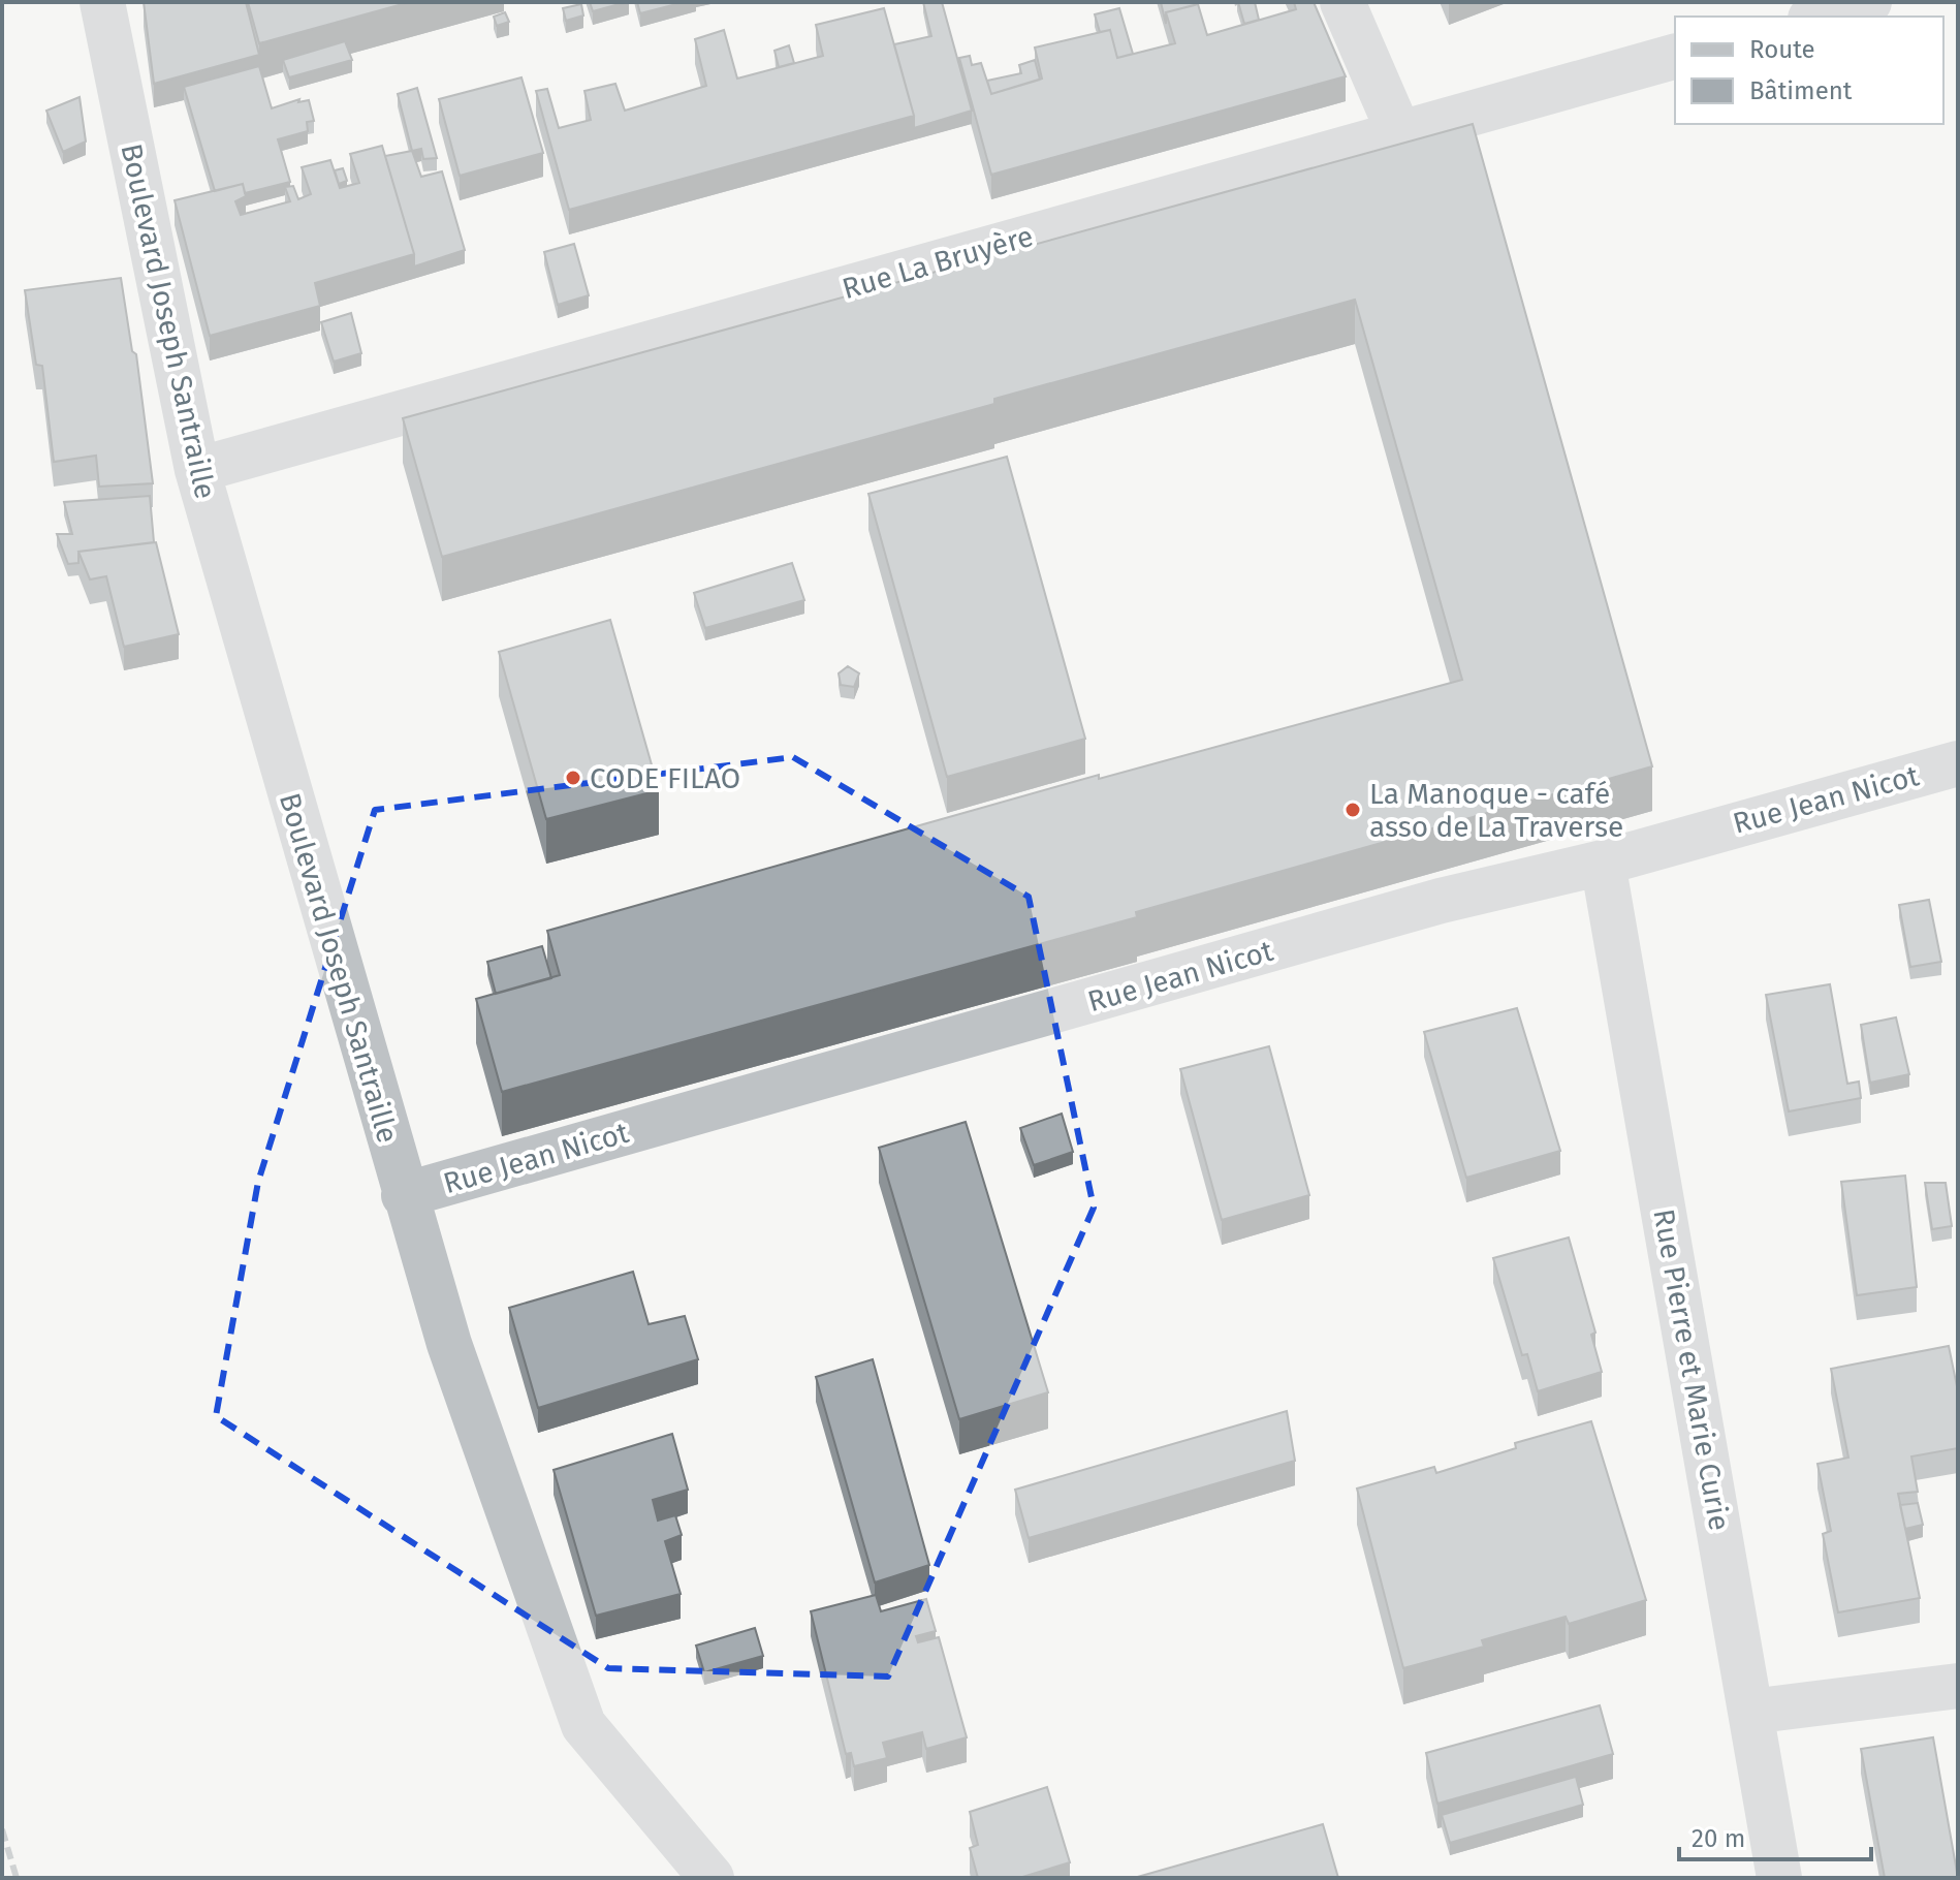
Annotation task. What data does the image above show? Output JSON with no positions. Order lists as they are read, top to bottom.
{
  "streets": {
    "street": [
      "Rue La Bruyère",
      "Boulevard Joseph Santraille",
      "Rue Jean Nicot",
      "Rue Pierre et Marie Curie"
    ]
  },
  "crossings": [
    ["Rue La Bruyère", "Boulevard Joseph Santraille"],
    ["Boulevard Joseph Santraille", "Rue Jean Nicot"],
    ["Rue Jean Nicot", "Rue Pierre et Marie Curie"]
  ],
  "places": ["CODE FILAO", "La Manoque - café asso de La Traverse"],
  "legend": ["Route", "Bâtiment"],
  "scale_bar": "20 m"
}
